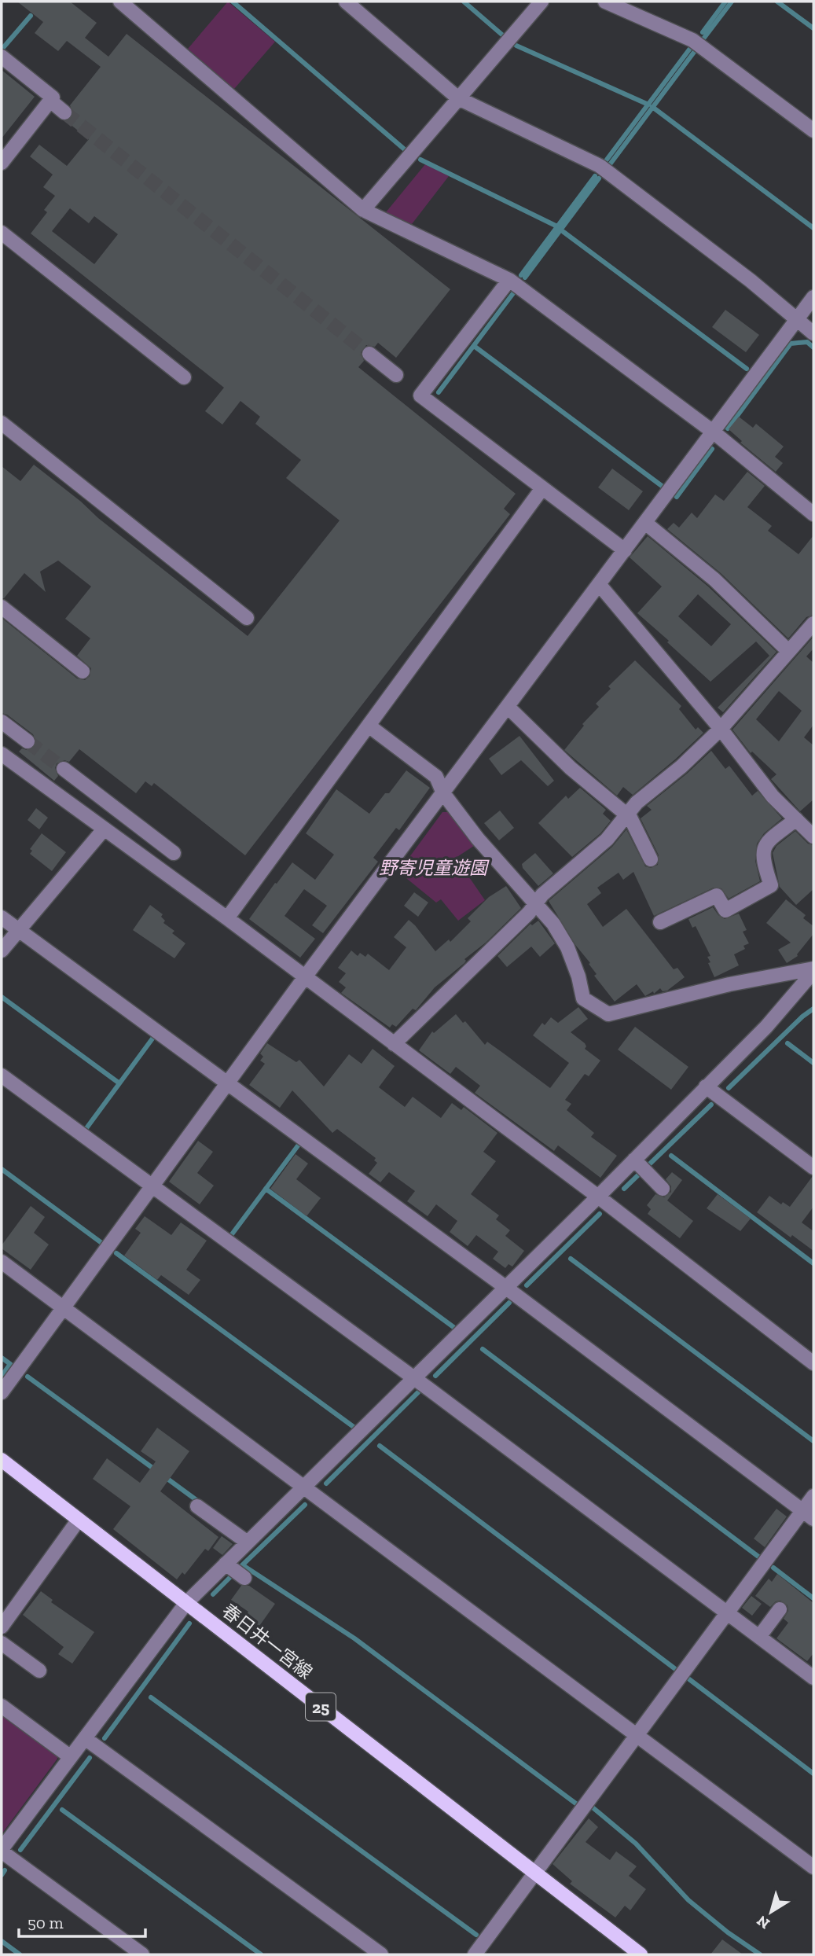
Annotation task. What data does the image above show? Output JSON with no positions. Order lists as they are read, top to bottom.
{
  "streets": {
    "main road": ["春日井一宮線", "25"]
  },
  "parks": ["野寄児童遊園"],
  "scale_bar": "50 m",
  "north": "bottom left"
}
